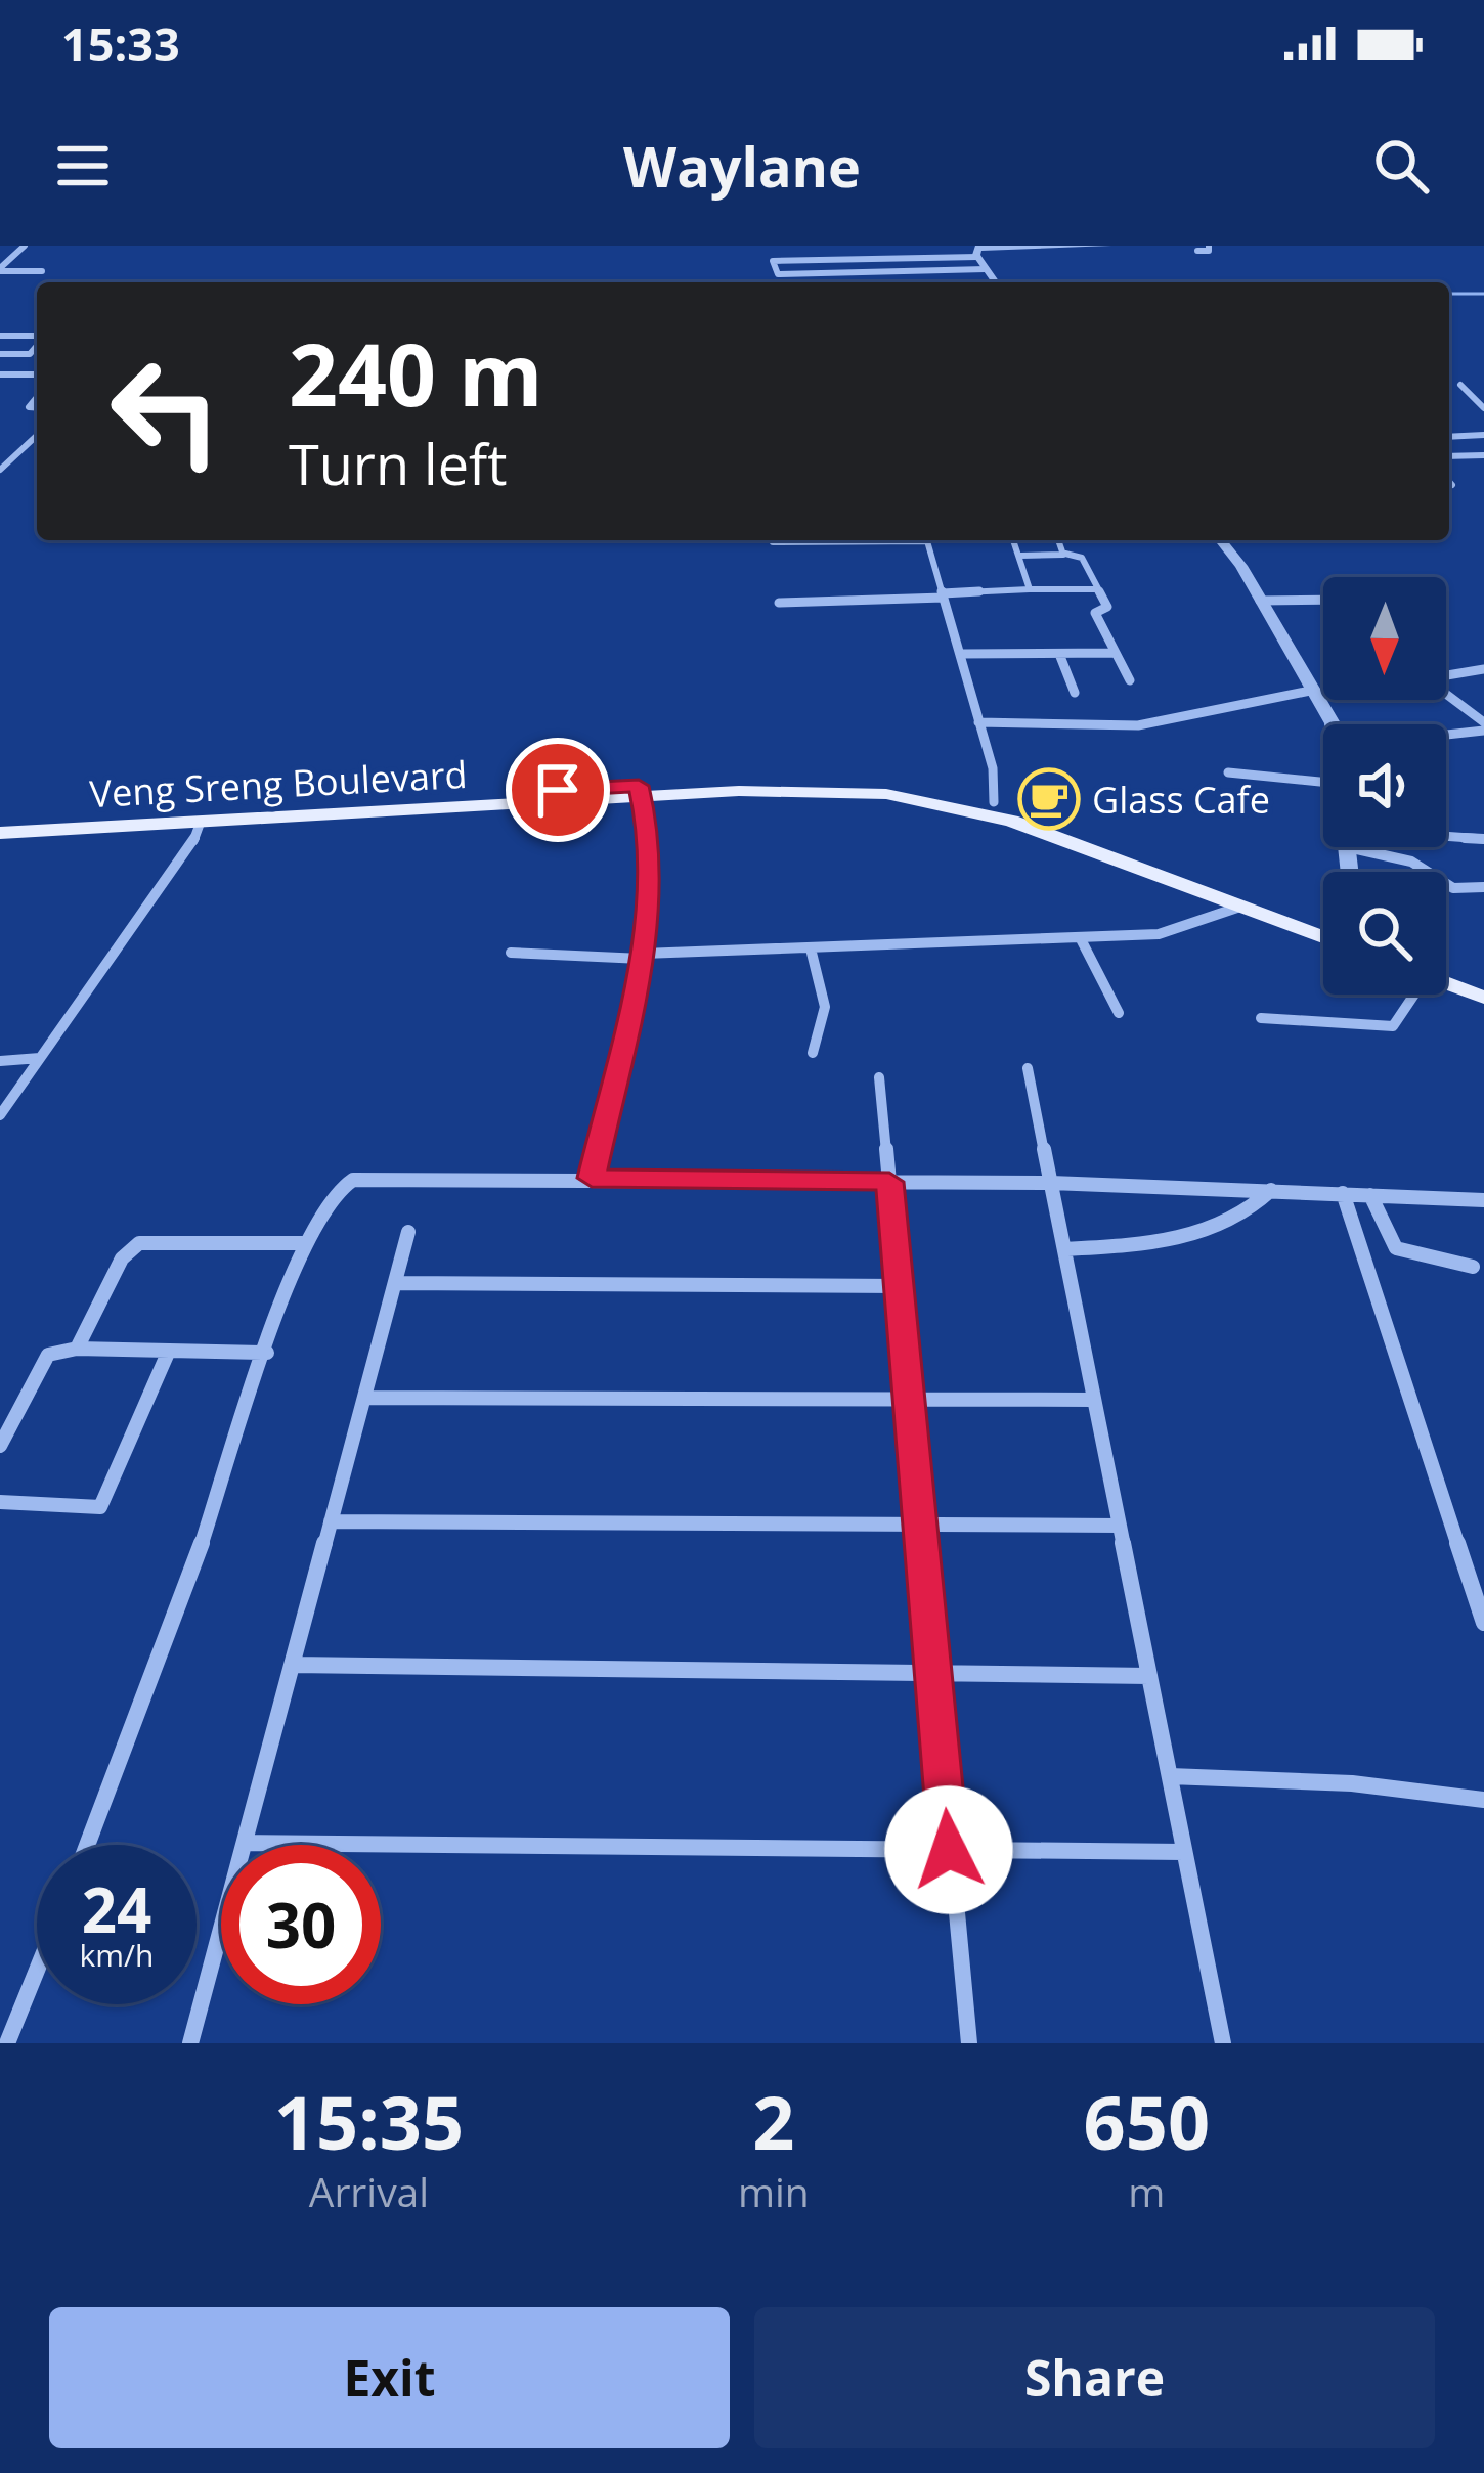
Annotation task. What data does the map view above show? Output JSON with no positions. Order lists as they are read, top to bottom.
{
  "streets": {
    "main road": ["Veng Sreng Boulevard"]
  },
  "places": {
    "cafe": ["Glass Cafe"]
  },
  "north": "bottom",
  "page": {
    "status": "15:33",
    "header": "Waylane",
    "turn": ["240 m", "Turn left"],
    "speed": "24 km/h",
    "limit": "30",
    "eta": [
      "15:35",
      "Arrival",
      "2",
      "min",
      "650",
      "m"
    ],
    "buttons": ["Exit", "Share"]
  }
}
